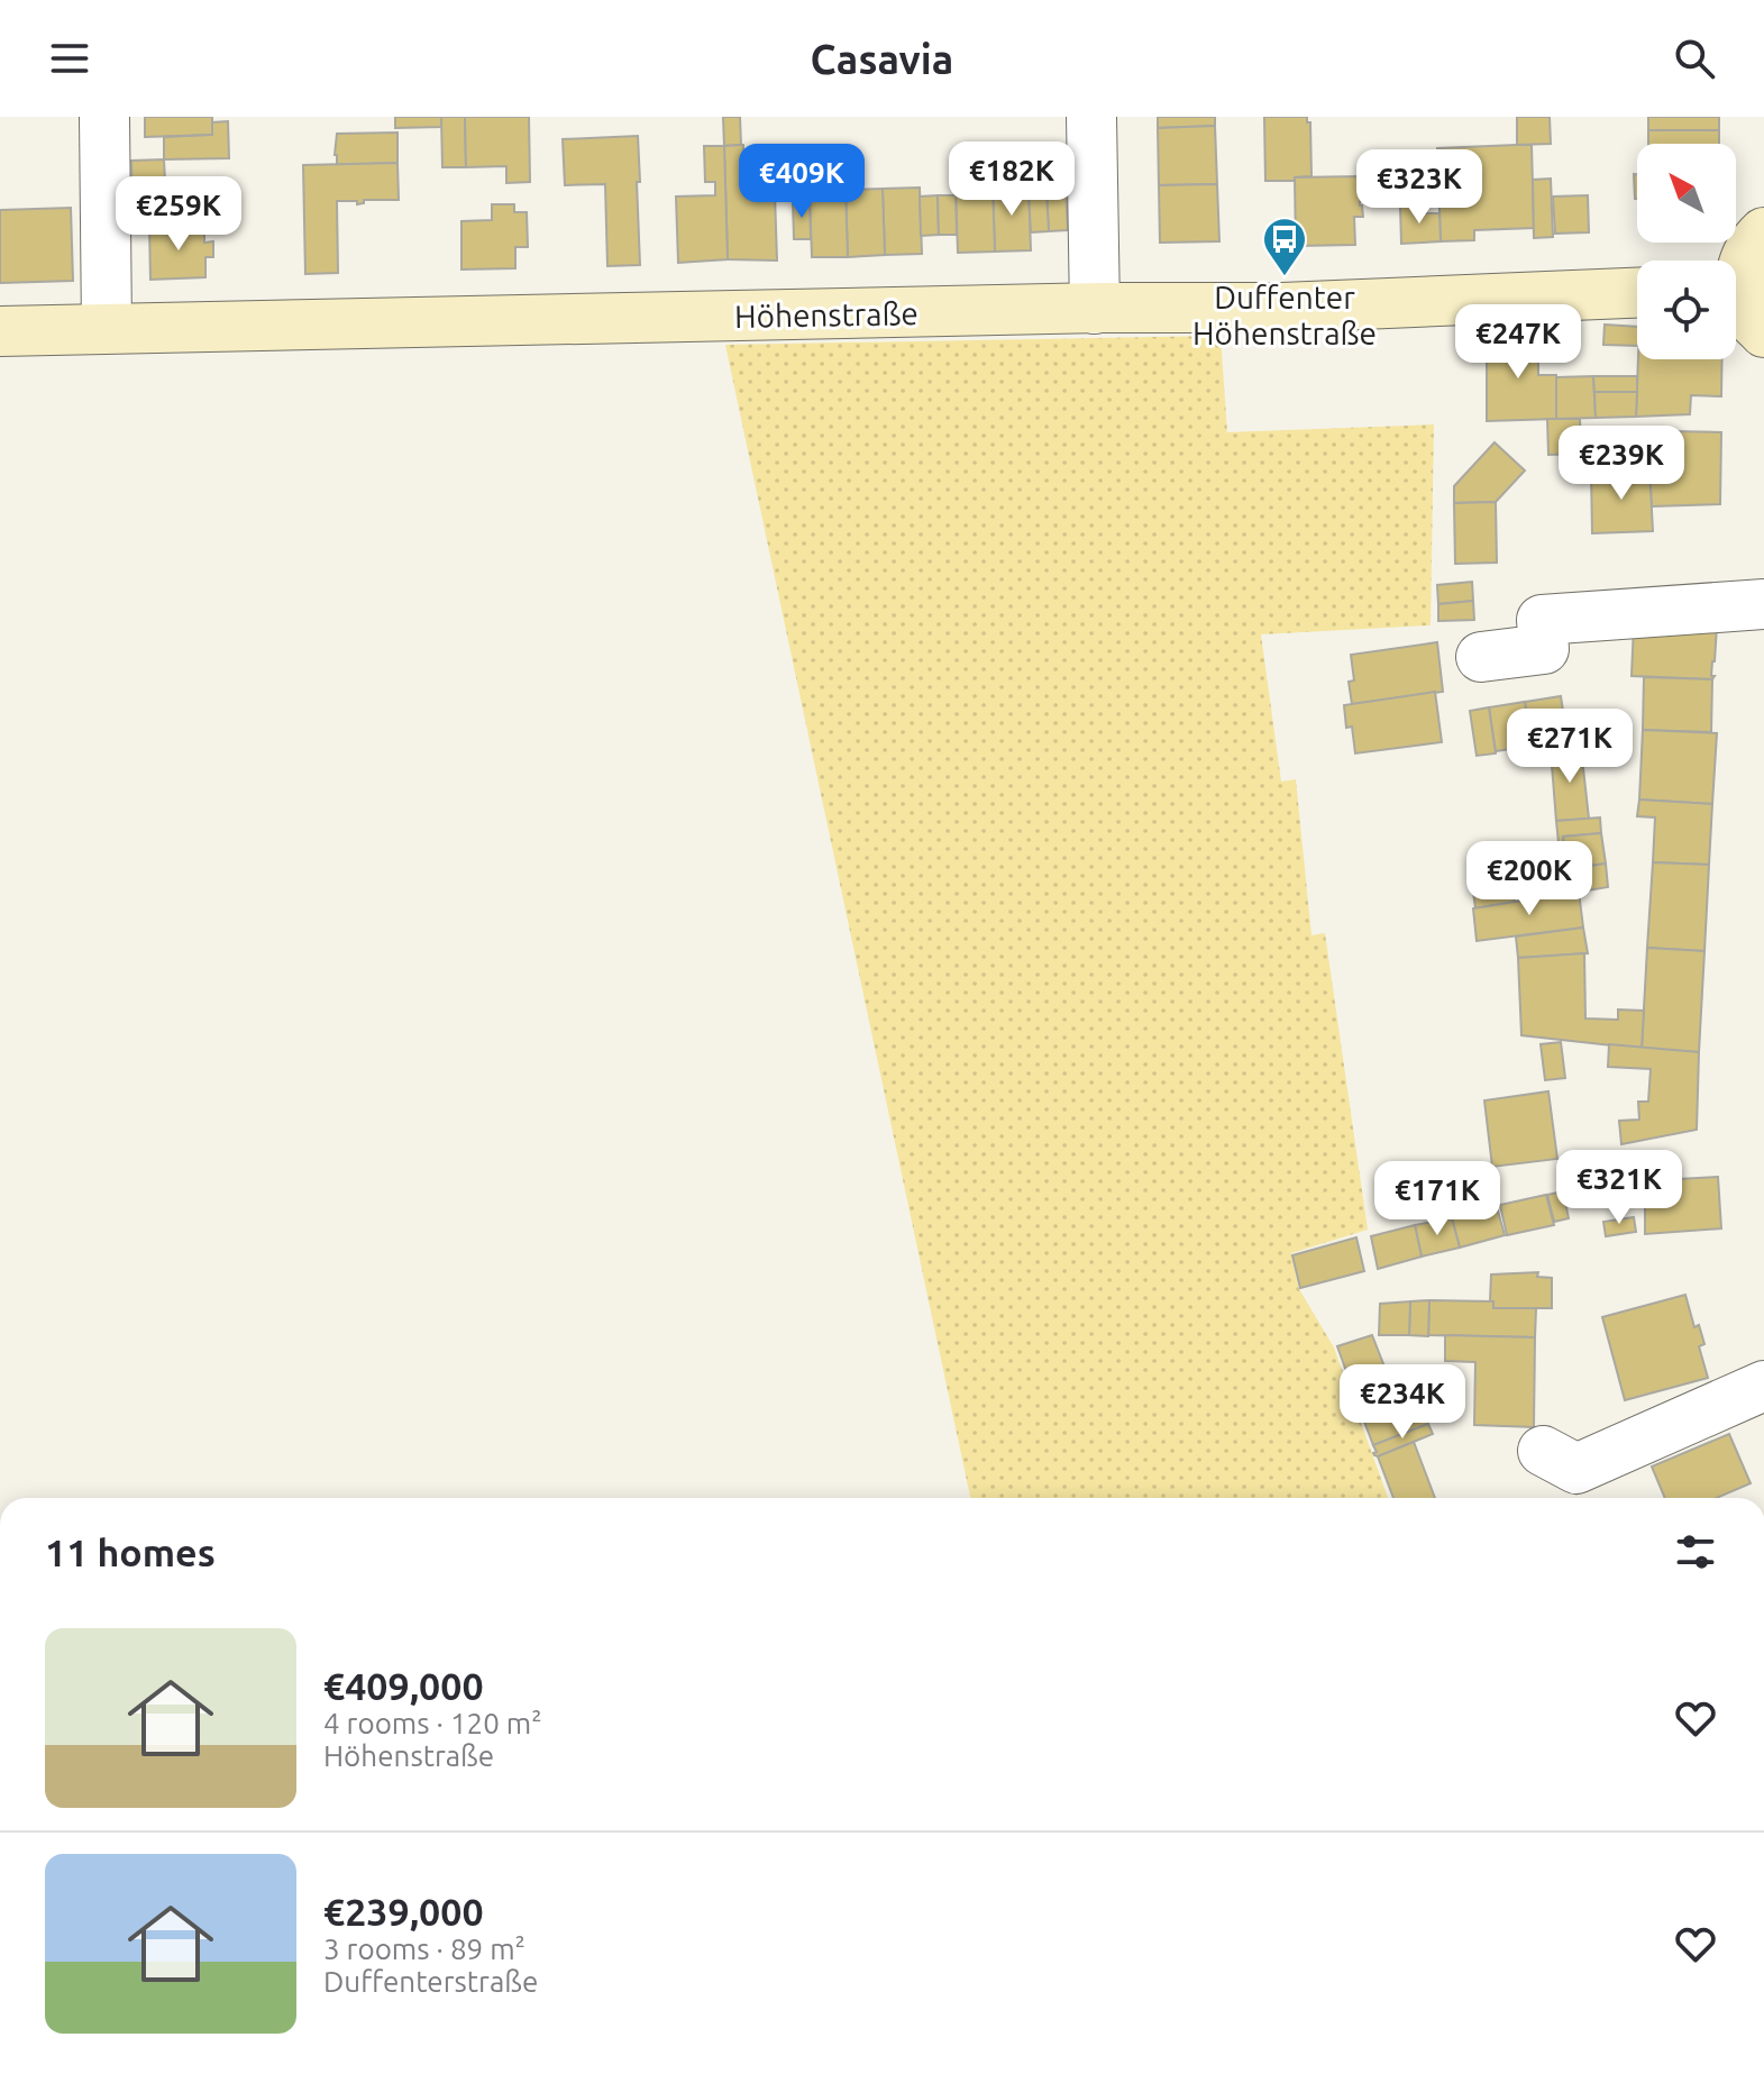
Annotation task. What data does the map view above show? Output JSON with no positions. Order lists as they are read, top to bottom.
{
  "streets": {
    "street": ["Höhenstraße"]
  },
  "places": {
    "bus stop": ["Duffenter Höhenstraße"]
  },
  "north": "top left",
  "page": {
    "header": "Casavia",
    "price": [
      "€182K",
      "€409K",
      "€323K",
      "€259K",
      "€247K",
      "€239K",
      "€271K",
      "€200K",
      "€321K",
      "€171K",
      "€234K"
    ],
    "heading": "11 homes",
    "list": [
      {
        "name": "€409,000",
        "note": "4 rooms · 120 m² · Höhenstraße"
      },
      {
        "name": "€239,000",
        "note": "3 rooms · 89 m² · Duffenterstraße"
      }
    ]
  }
}
